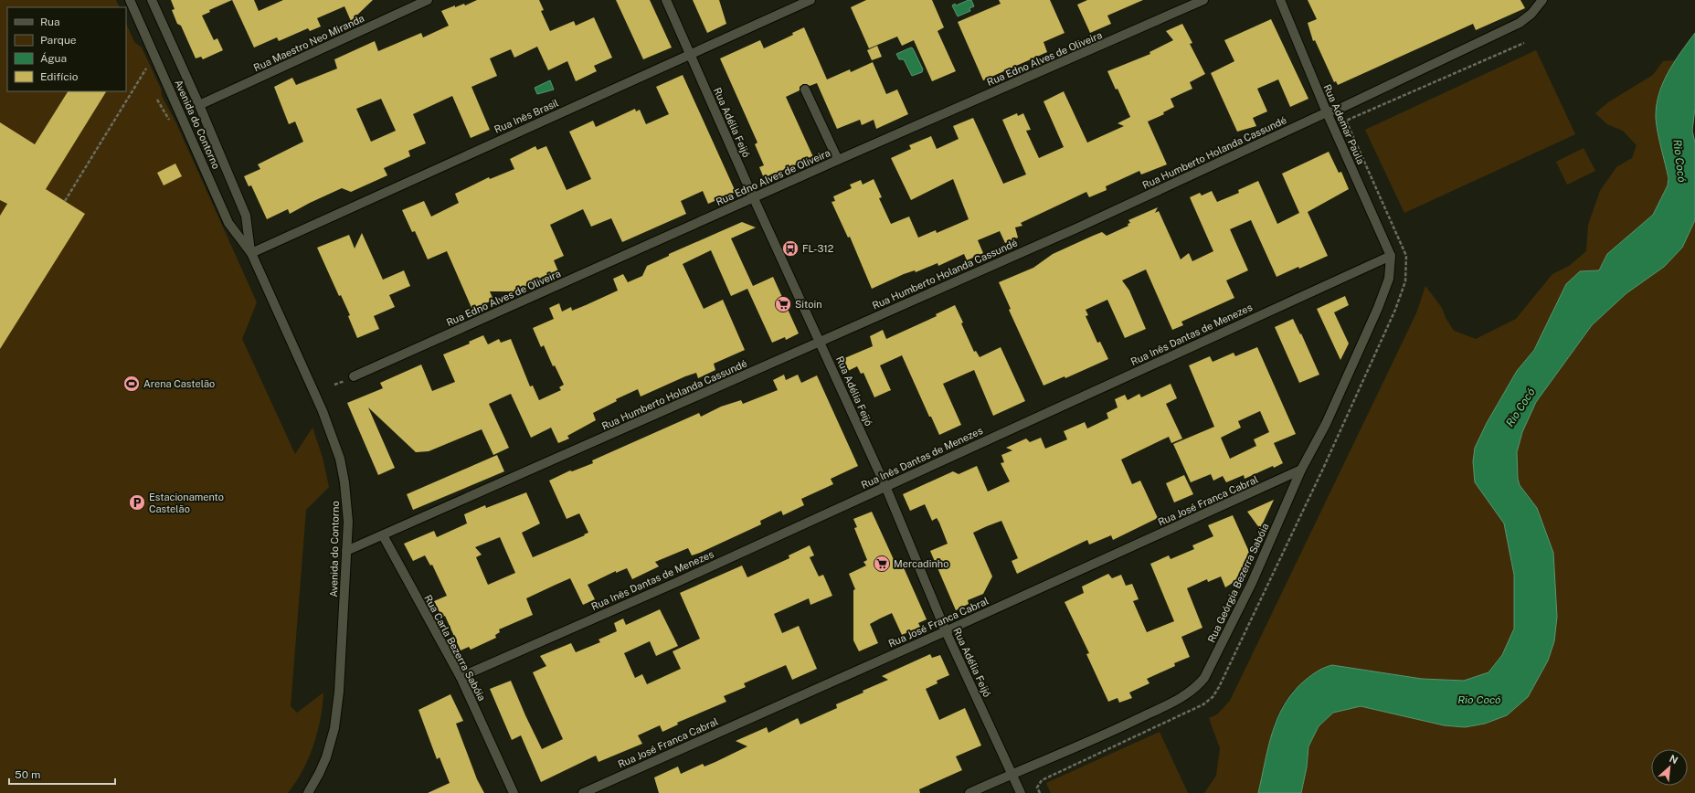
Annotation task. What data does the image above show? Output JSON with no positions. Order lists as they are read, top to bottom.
{
  "streets": {
    "street": [
      "Rua Maestro Neo Miranda",
      "Rua Edno Alves de Oliveira",
      "Rua Inês Brasil",
      "Rua Adélia Feijó",
      "Avenida do Contorno",
      "Rua Ademar Paula",
      "Rua Humberto Holanda Cassundé",
      "Rua Inês Dantas de Menezes",
      "Rua José Franca Cabral",
      "Rua Geórgia Bezerra Sabóia",
      "Rua Carla Bezerra Sabóia"
    ]
  },
  "crossings": [
    ["Rua Maestro Neo Miranda", "Avenida do Contorno"],
    ["Rua Edno Alves de Oliveira", "Rua Adélia Feijó"],
    ["Rua Inês Brasil", "Rua Adélia Feijó"],
    ["Rua Inês Brasil", "Avenida do Contorno"],
    ["Rua Adélia Feijó", "Rua Humberto Holanda Cassundé"],
    ["Rua Adélia Feijó", "Rua Inês Dantas de Menezes"],
    ["Rua Adélia Feijó", "Rua José Franca Cabral"],
    ["Rua Adélia Feijó", "Rua Geórgia Bezerra Sabóia"],
    ["Avenida do Contorno", "Rua Humberto Holanda Cassundé"],
    ["Rua Ademar Paula", "Rua Humberto Holanda Cassundé"],
    ["Rua Ademar Paula", "Rua Inês Dantas de Menezes"],
    ["Rua Ademar Paula", "Rua Geórgia Bezerra Sabóia"],
    ["Rua Humberto Holanda Cassundé", "Rua Carla Bezerra Sabóia"],
    ["Rua Inês Dantas de Menezes", "Rua Geórgia Bezerra Sabóia"],
    ["Rua Inês Dantas de Menezes", "Rua Carla Bezerra Sabóia"],
    ["Rua José Franca Cabral", "Rua Geórgia Bezerra Sabóia"]
  ],
  "water": ["Rio Cocó"],
  "places": {
    "bus stop": ["FL-312"],
    "supermarket": ["Sitoin", "Mercadinho"],
    "sports": ["Arena Castelão"],
    "parking": ["Estacionamento Castelão"]
  },
  "legend": [
    "Rua",
    "Parque",
    "Água",
    "Edifício"
  ],
  "scale_bar": "50 m",
  "north": "top right"
}
